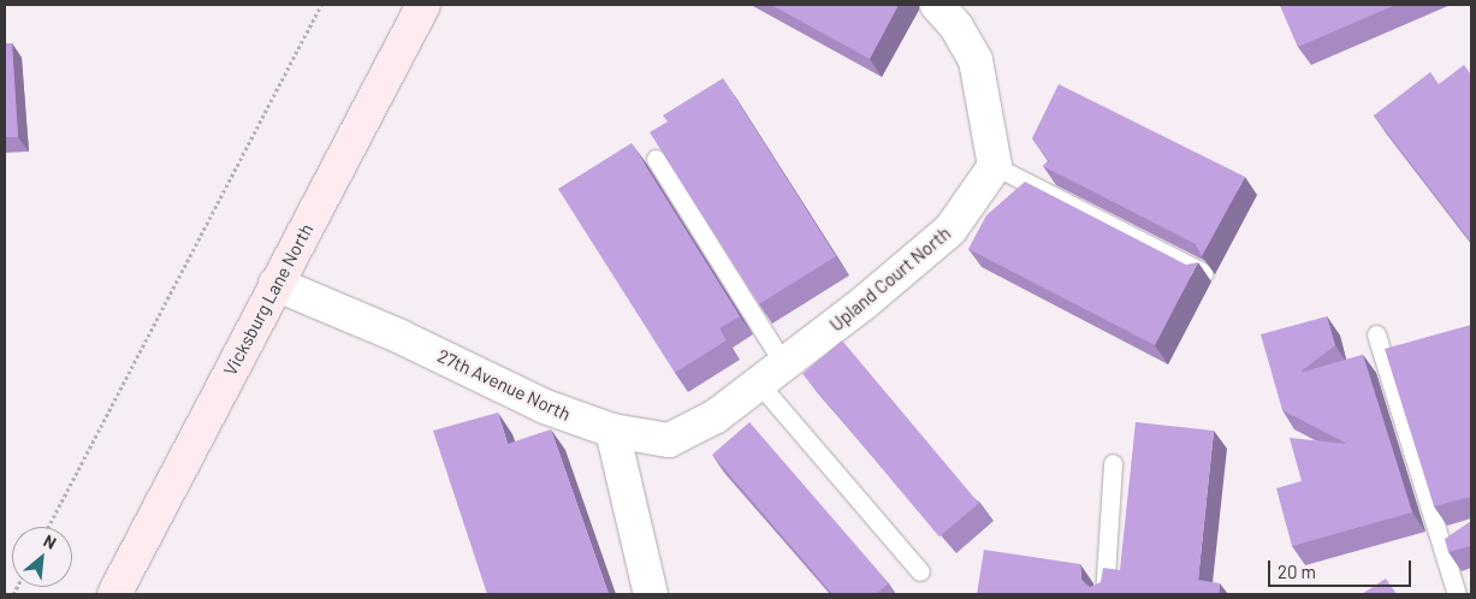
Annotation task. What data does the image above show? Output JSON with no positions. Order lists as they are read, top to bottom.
{
  "streets": {
    "main road": ["Vicksburg Lane North"],
    "street": ["Upland Court North", "27th Avenue North"]
  },
  "crossings": [
    ["Upland Court North", "27th Avenue North"],
    ["Vicksburg Lane North", "27th Avenue North"]
  ],
  "scale_bar": "20 m",
  "north": "top right"
}
